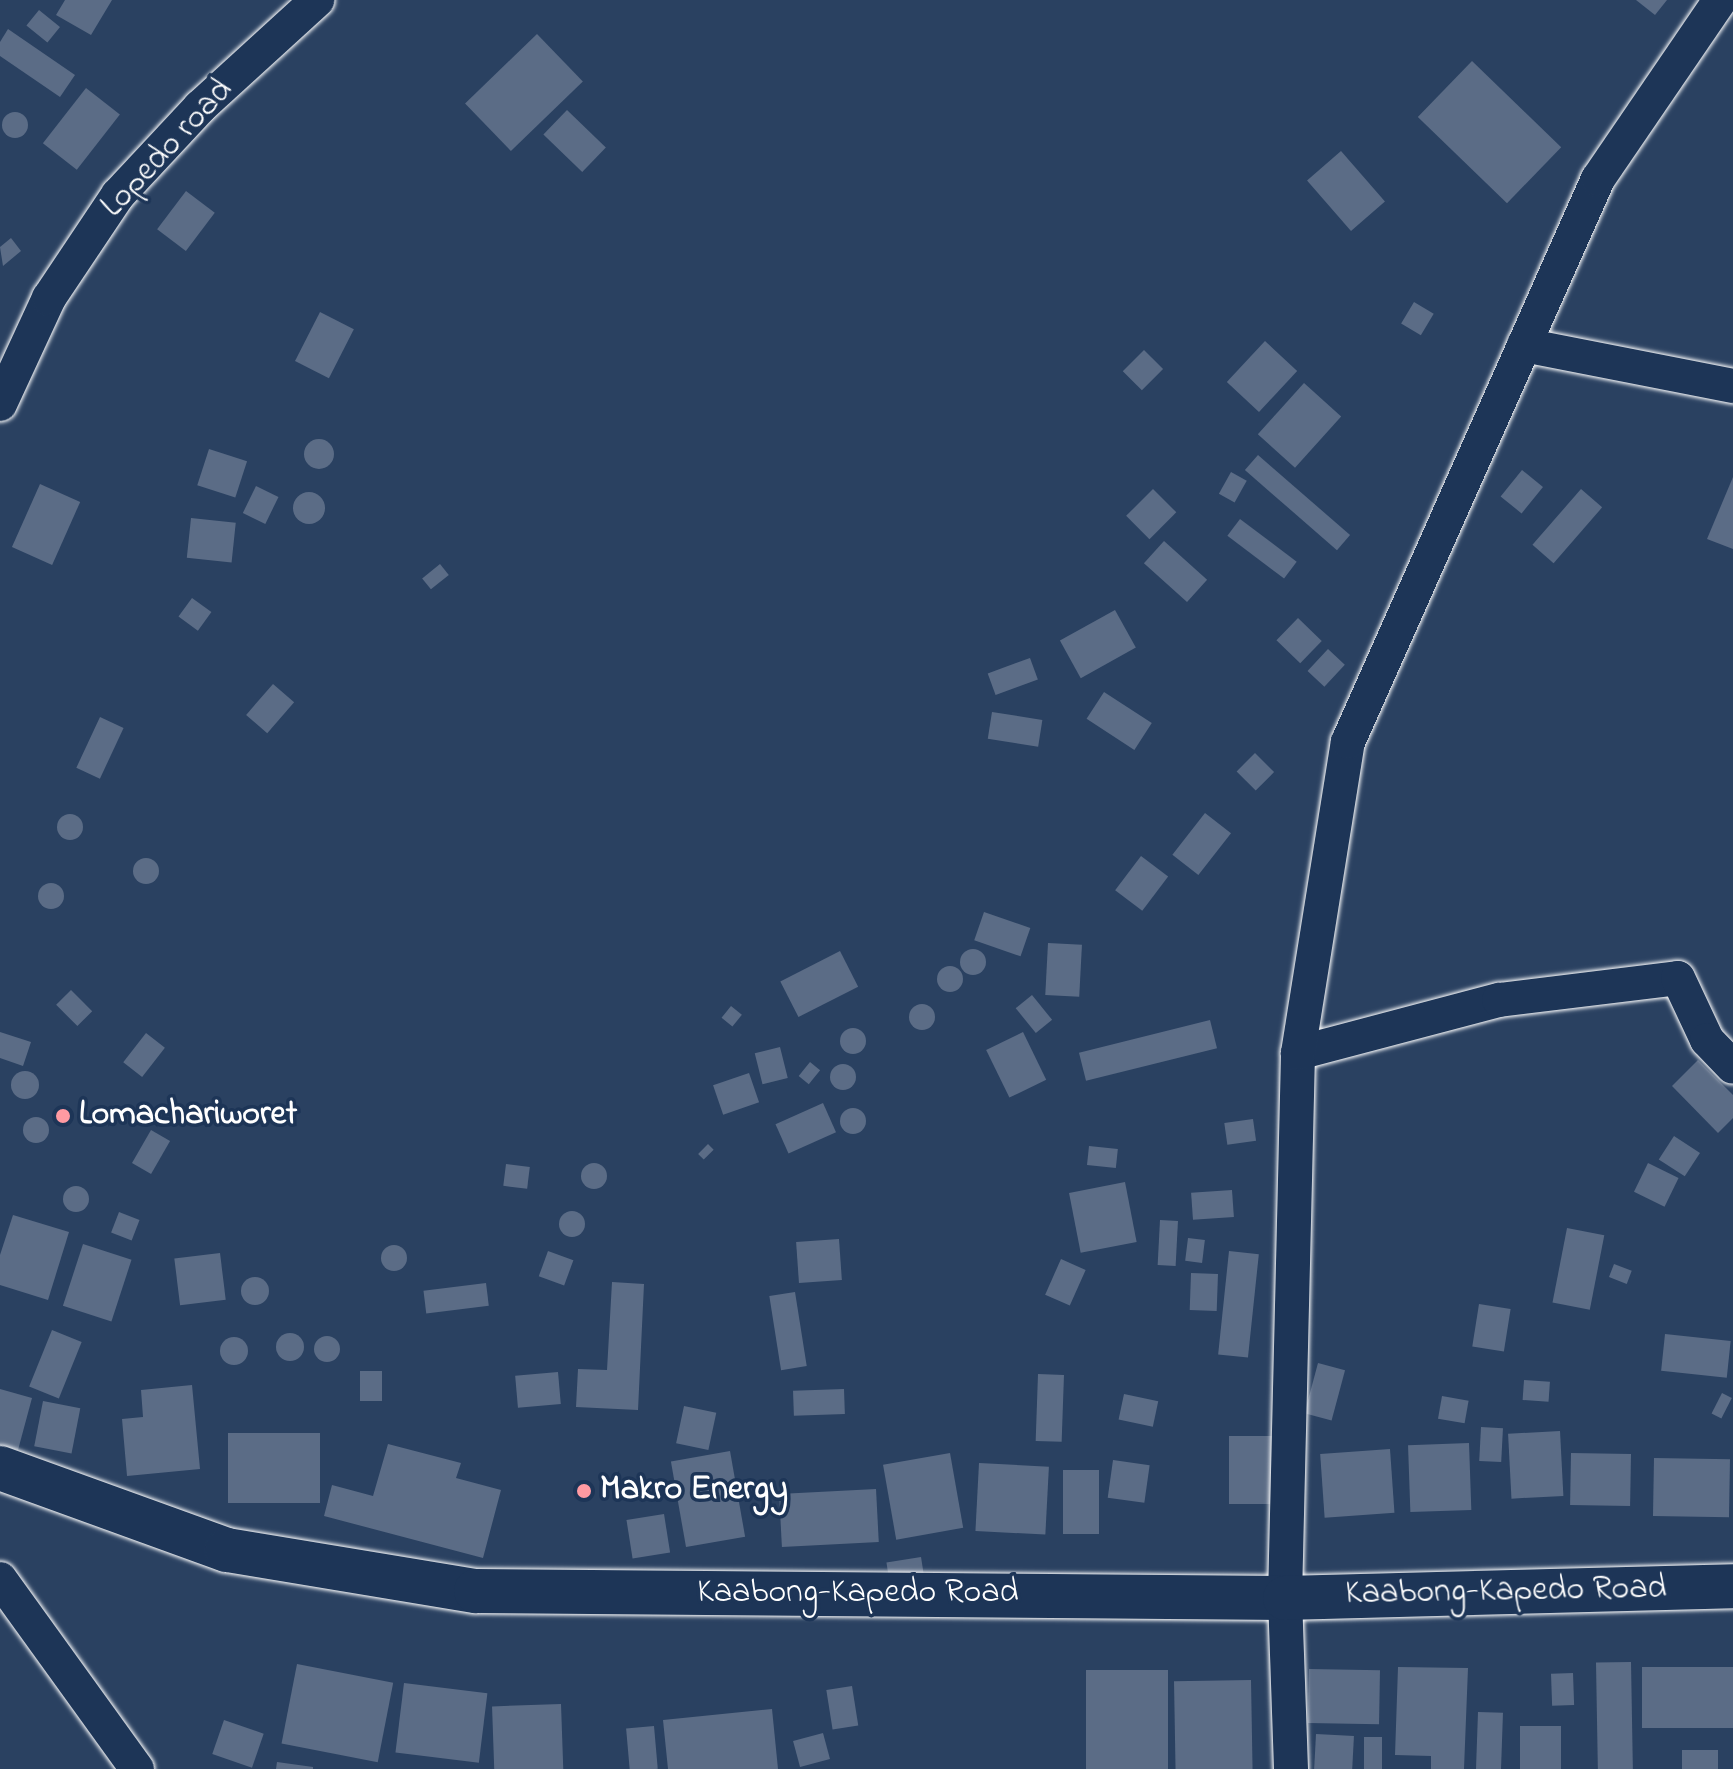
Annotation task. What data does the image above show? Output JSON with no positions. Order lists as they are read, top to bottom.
{
  "streets": {
    "main road": ["Kaabong-Kapedo Road"],
    "street": ["Lopedo road"]
  },
  "places": ["Lomachariworet", "Makro Energy"]
}
